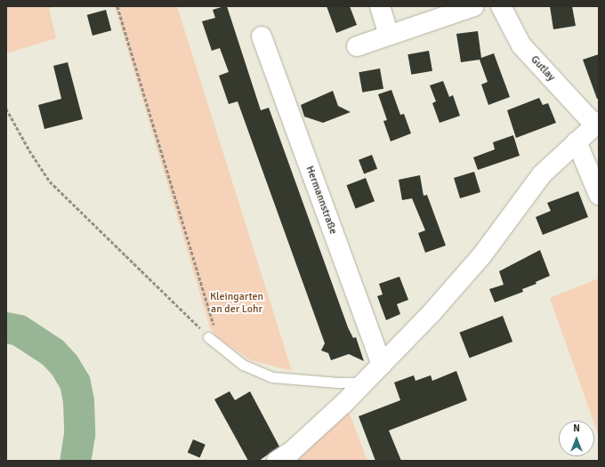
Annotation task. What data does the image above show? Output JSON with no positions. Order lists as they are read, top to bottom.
{
  "streets": {
    "street": ["Gutlay", "Hermannstraße"]
  },
  "parks": ["Kleingarten an der Lohr"],
  "north": "top"
}
